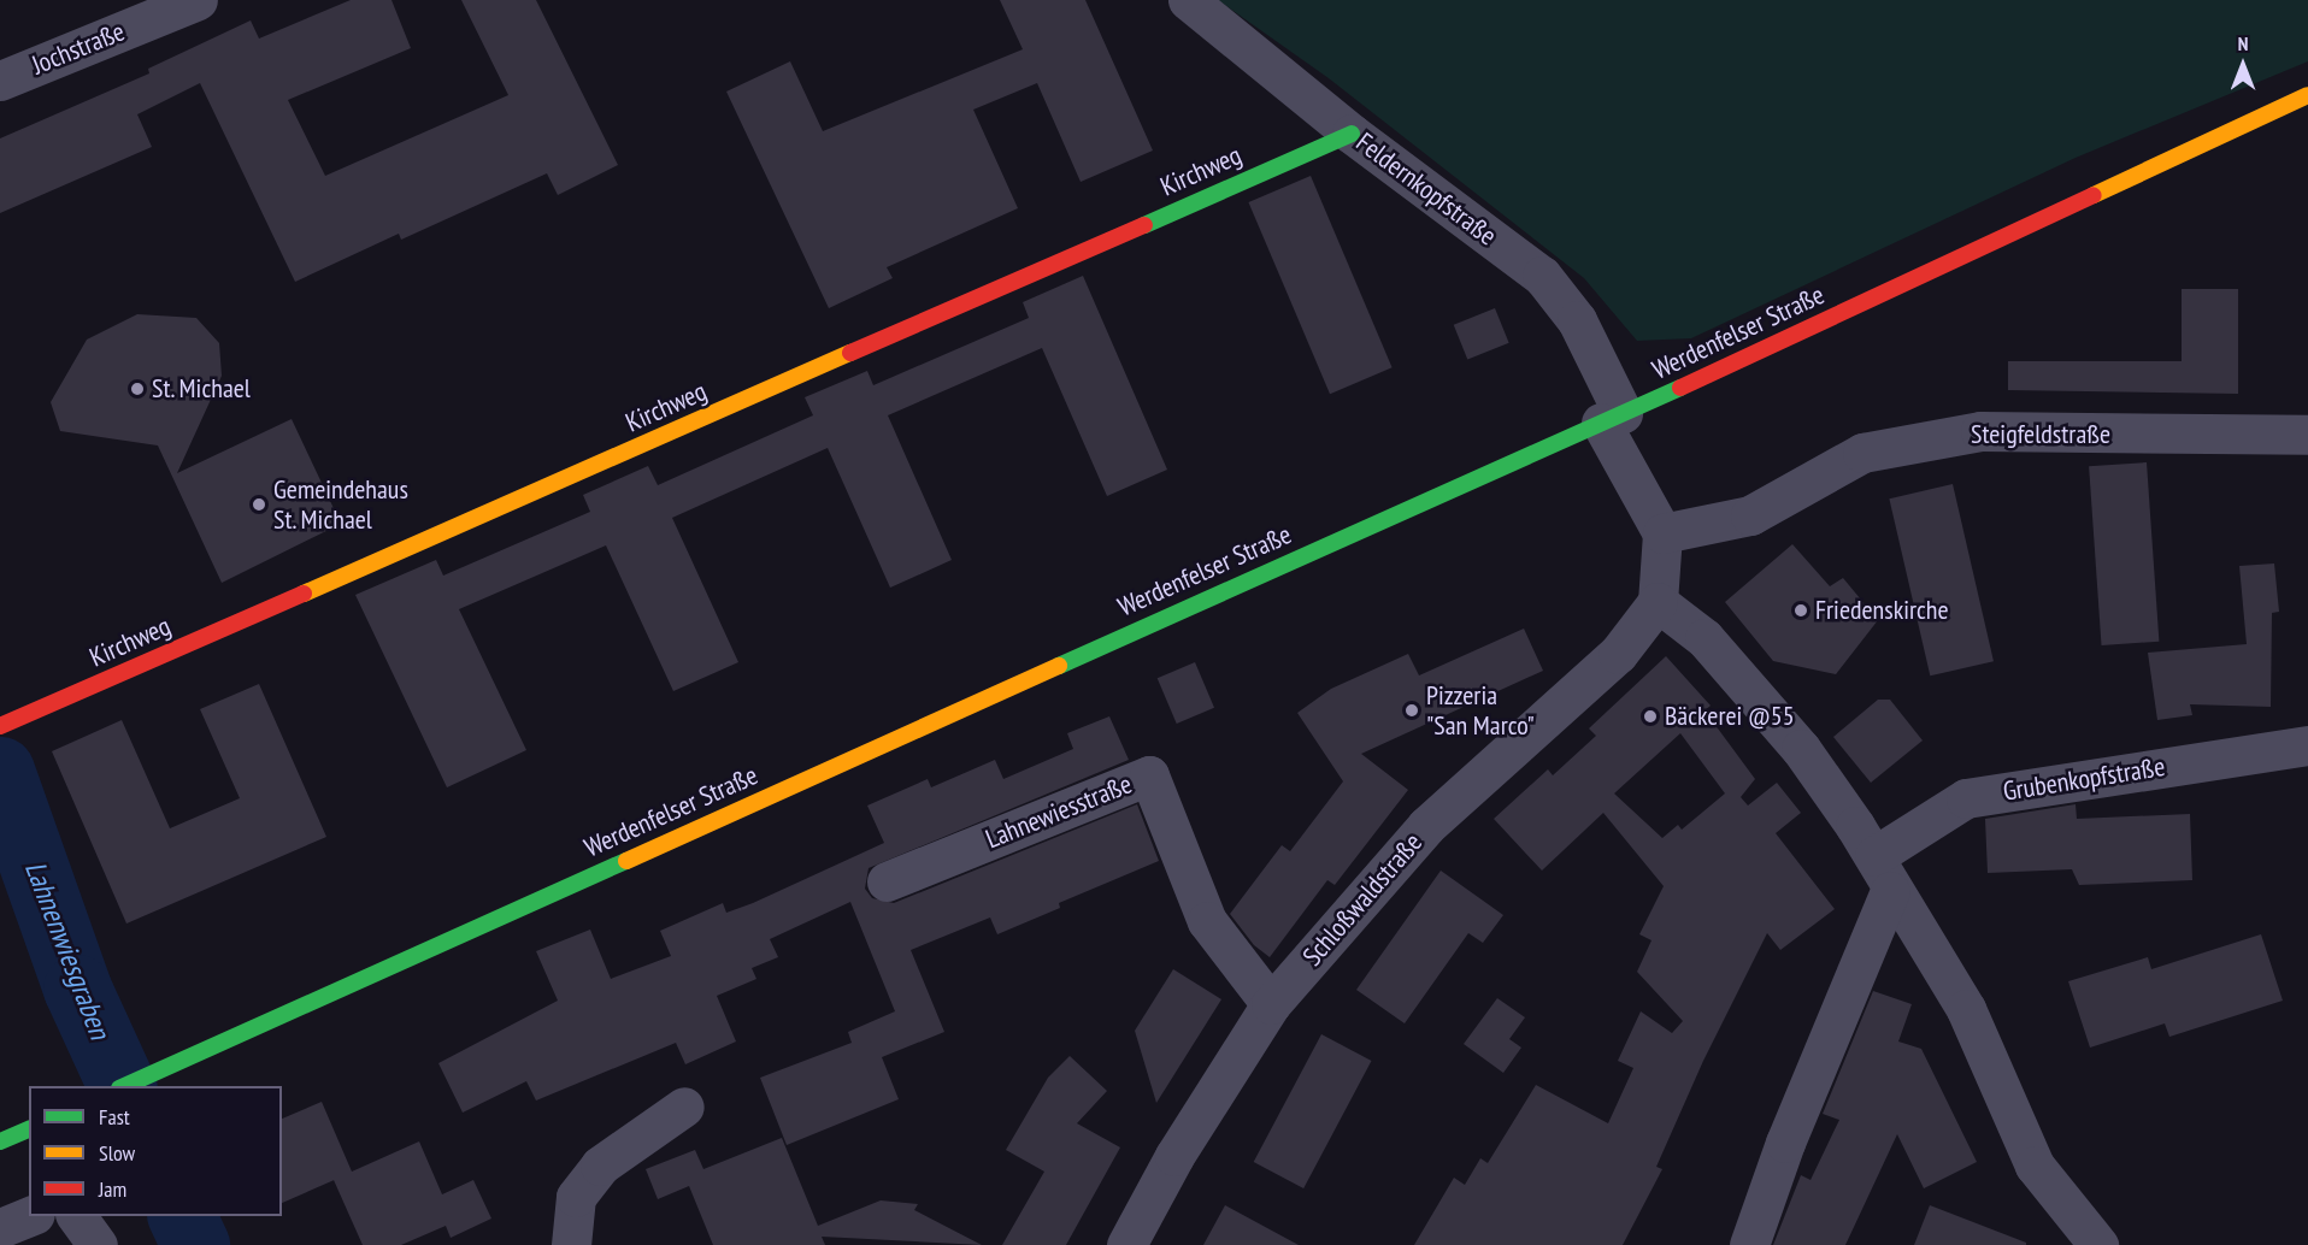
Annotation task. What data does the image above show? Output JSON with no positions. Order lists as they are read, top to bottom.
{
  "streets": {
    "street": [
      "Jochstraße",
      "Kirchweg",
      "Feldernkopfstraße",
      "Werdenfelser Straße",
      "Steigfeldstraße",
      "Grubenkopfstraße",
      "Lahnewiesstraße",
      "Schloßwaldstraße"
    ]
  },
  "crossings": [
    ["Kirchweg", "Feldernkopfstraße"],
    ["Feldernkopfstraße", "Werdenfelser Straße"],
    ["Feldernkopfstraße", "Steigfeldstraße"],
    ["Lahnewiesstraße", "Schloßwaldstraße"]
  ],
  "water": ["Lahnenwiesgraben"],
  "places": [
    "St. Michael",
    "Gemeindehaus St. Michael",
    "Friedenskirche",
    "Pizzeria \"San Marco\"",
    "Bäckerei @55"
  ],
  "legend": ["Fast", "Slow", "Jam"],
  "north": "top"
}
